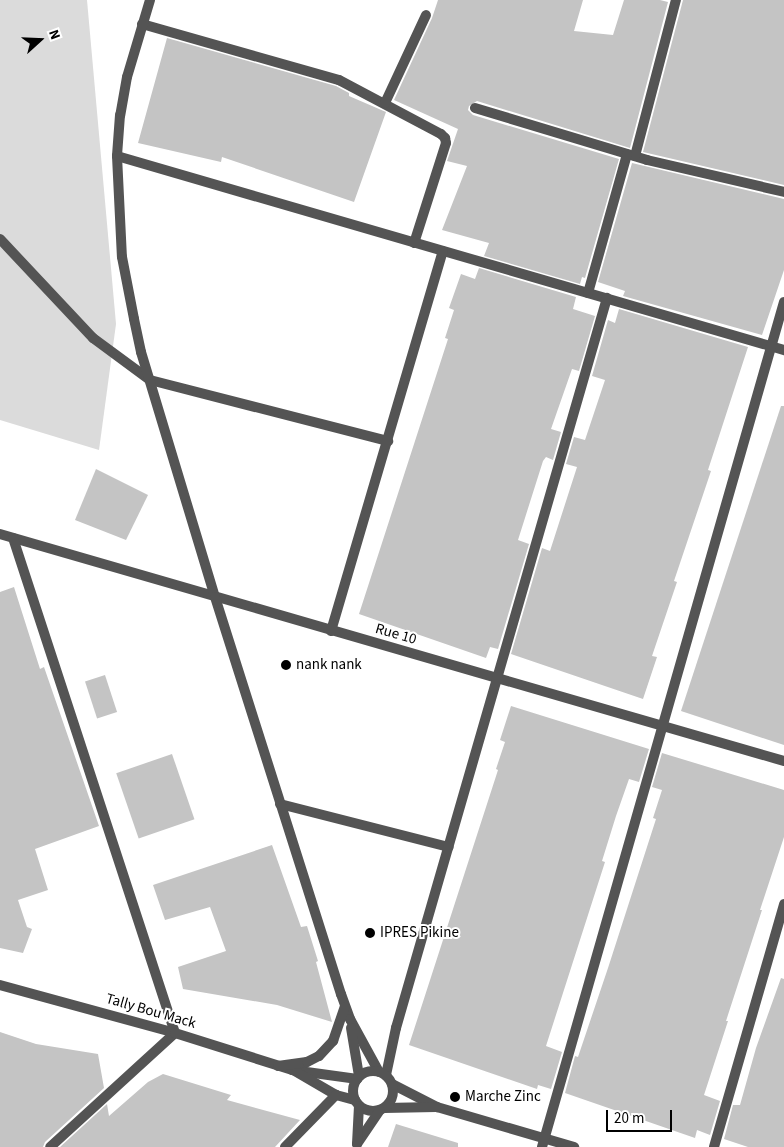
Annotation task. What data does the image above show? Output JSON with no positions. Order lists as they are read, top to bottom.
{
  "streets": {
    "street": ["Rue 10", "Tally Bou Mack"]
  },
  "places": ["nank nank", "IPRES Pikine", "Marche Zinc"],
  "scale_bar": "20 m",
  "north": "right"
}
